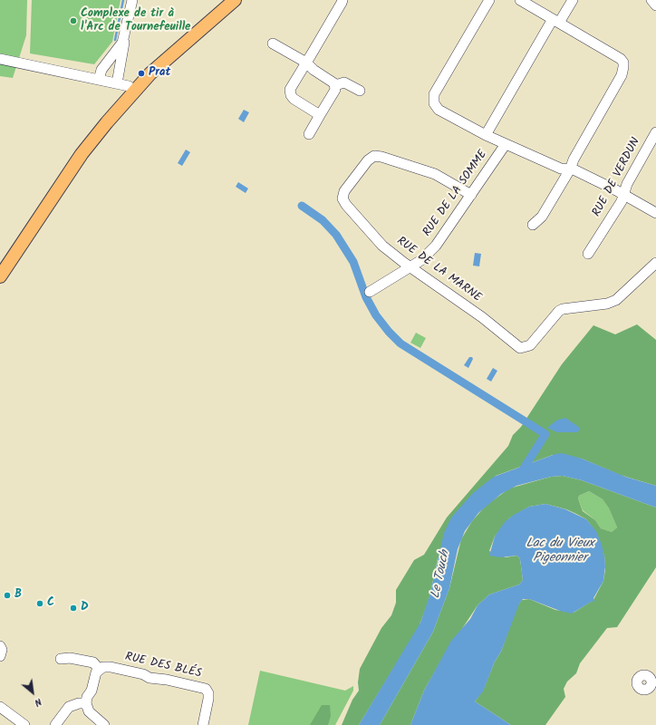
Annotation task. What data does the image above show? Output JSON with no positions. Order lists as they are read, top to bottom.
{
  "streets": {
    "street": [
      "RUE DE VERDUN",
      "RUE DE LA SOMME",
      "RUE DE LA MARNE",
      "RUE DES BLÉS"
    ]
  },
  "crossings": [
    ["RUE DE LA SOMME", "RUE DE LA MARNE"]
  ],
  "water": ["Lac du Vieux Pigeonnier", "Le Touch"],
  "places": [
    "Complexe de tir à l'Arc de Tournefeuille",
    "Prat",
    "B",
    "C",
    "D"
  ],
  "north": "bottom right"
}
